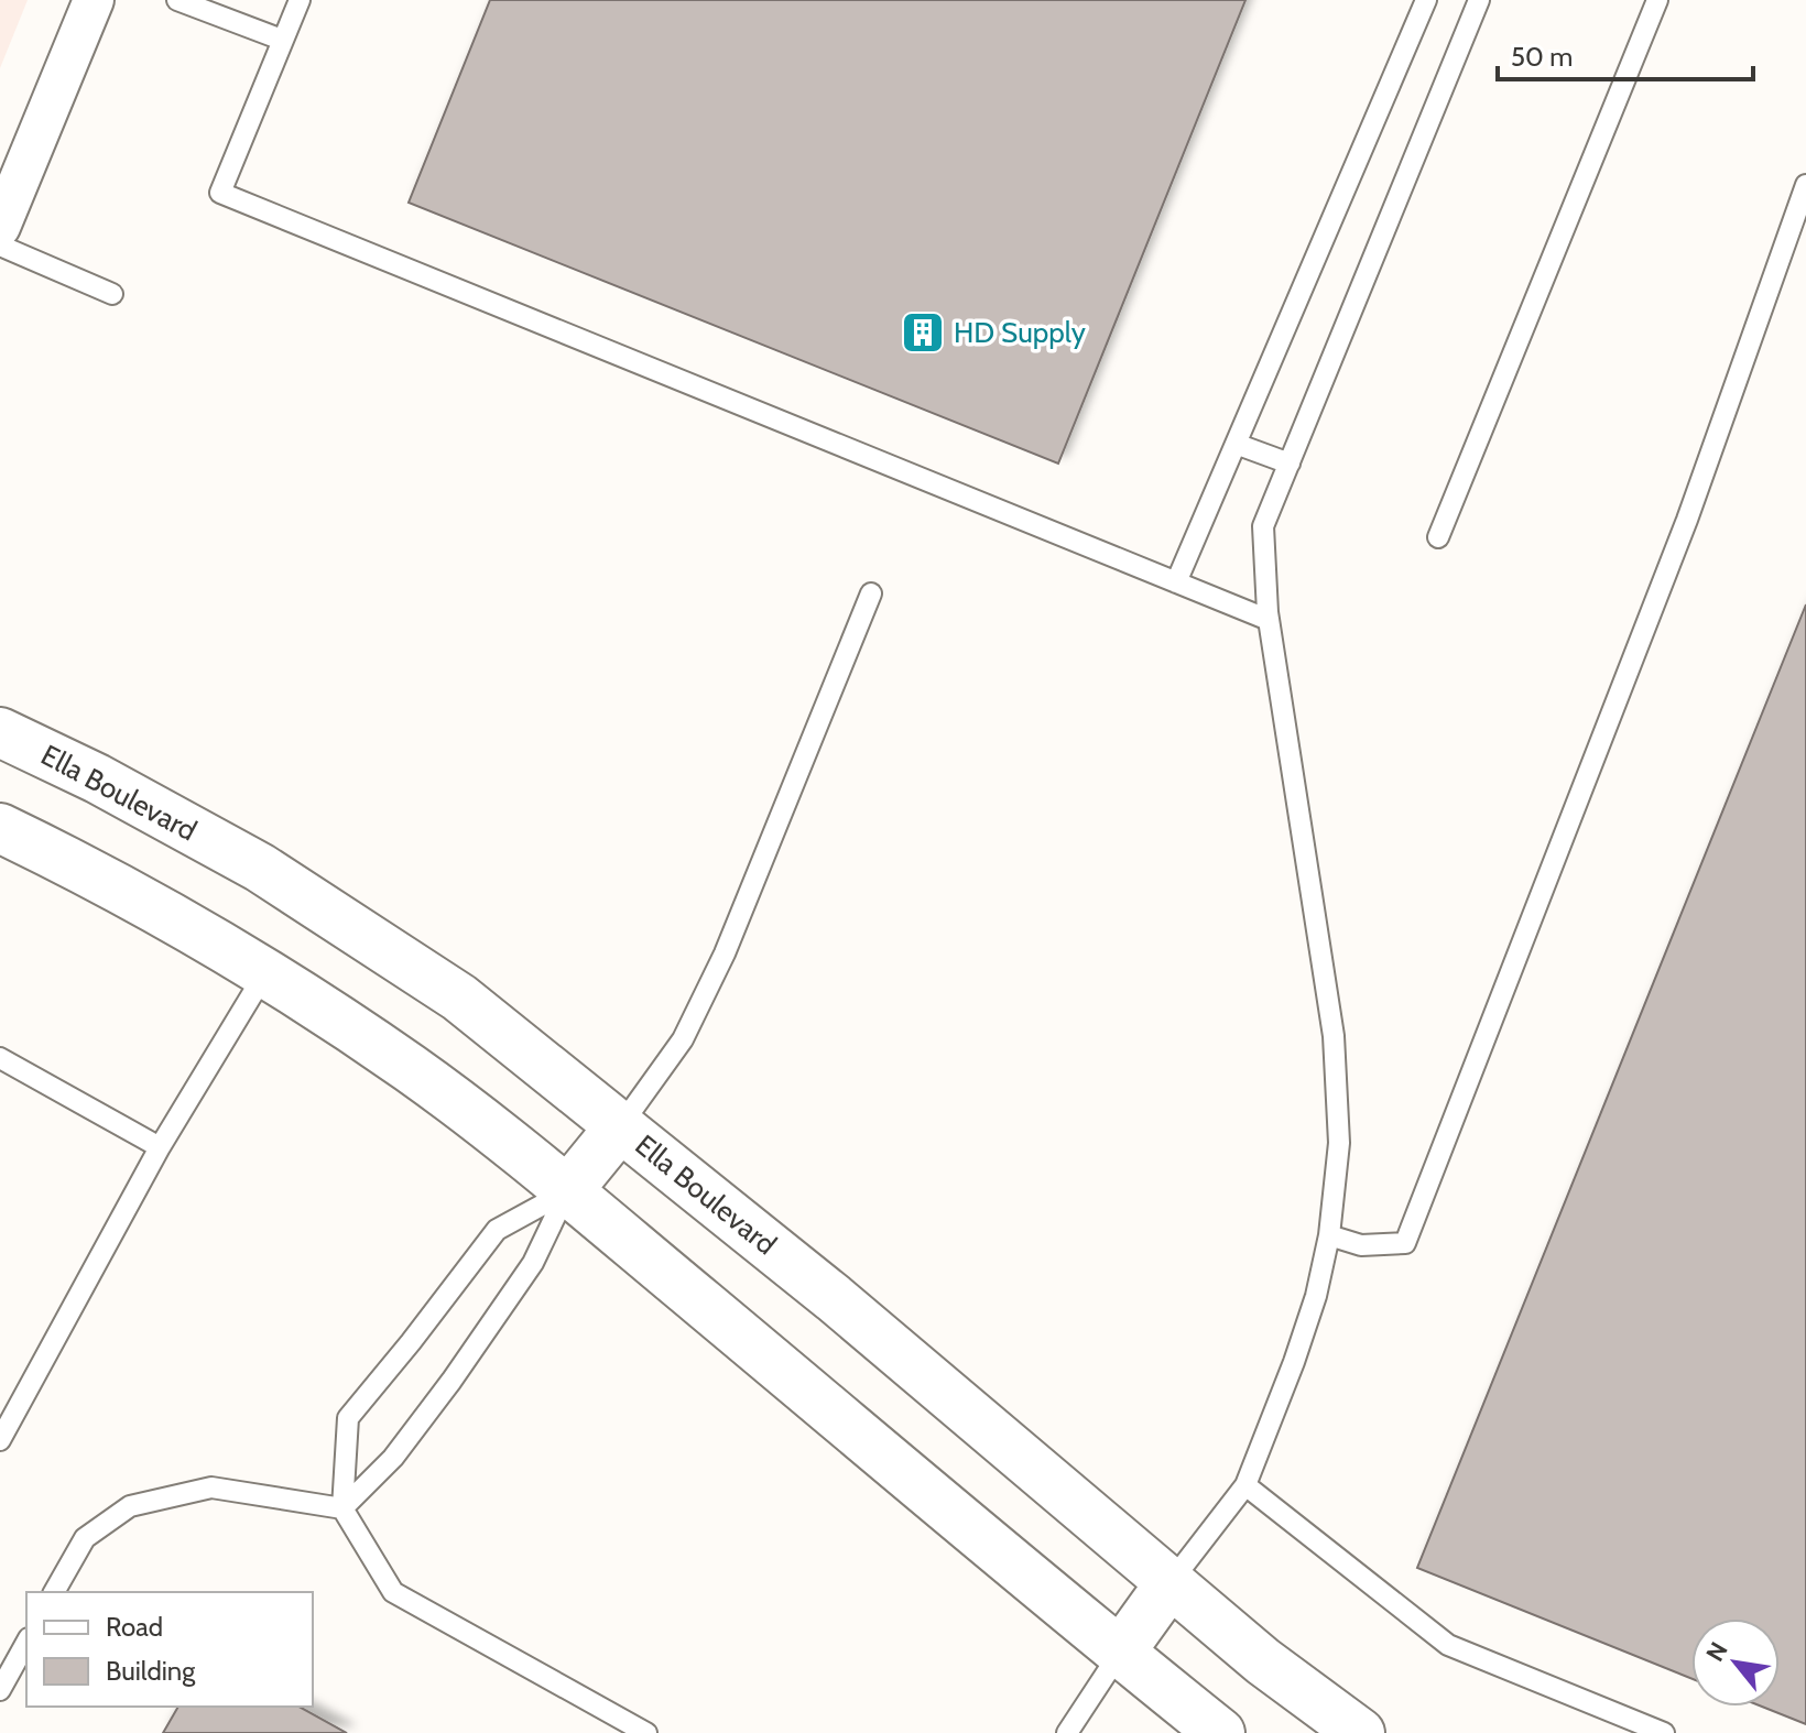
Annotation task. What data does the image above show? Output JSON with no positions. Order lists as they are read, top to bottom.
{
  "streets": {
    "main road": ["Ella Boulevard"]
  },
  "places": {
    "building": ["HD Supply"]
  },
  "legend": ["Road", "Building"],
  "scale_bar": "50 m",
  "north": "top left"
}
